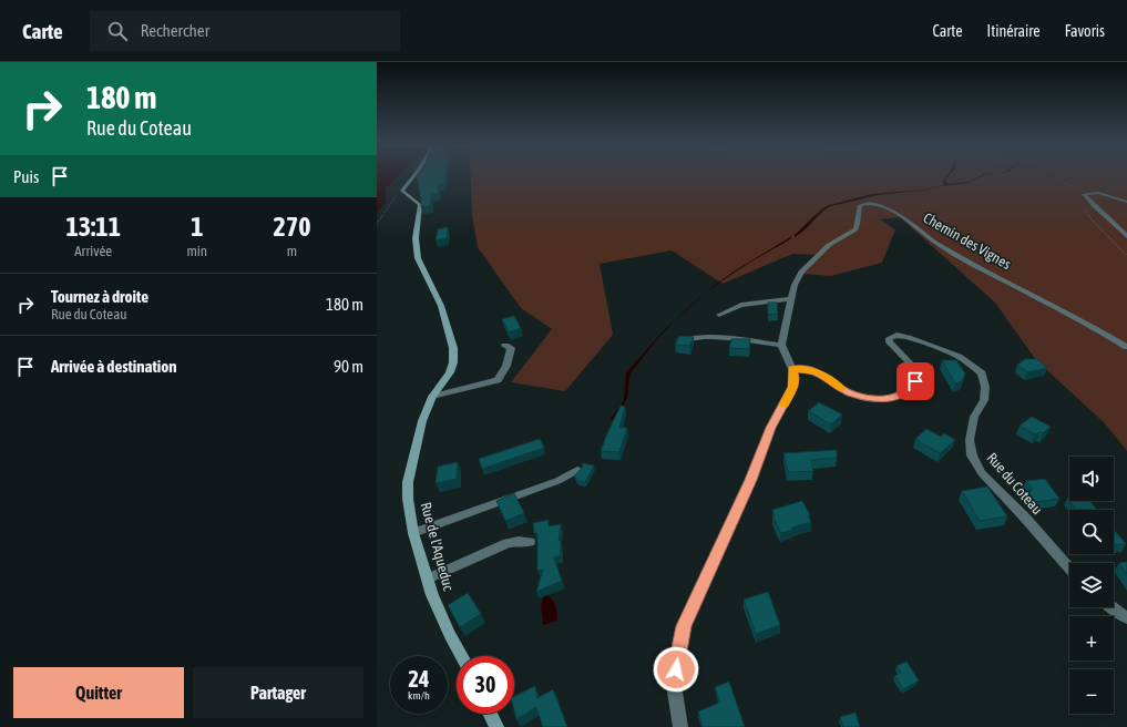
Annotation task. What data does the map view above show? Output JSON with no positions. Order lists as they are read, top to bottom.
{
  "streets": {
    "street": ["Chemin des Vignes", "Rue du Coteau", "Rue de l'Aqueduc"]
  },
  "page": {
    "header": "Carte",
    "search": "Rechercher",
    "nav": ["Carte", "Itinéraire", "Favoris"],
    "turn": ["180 m", "Rue du Coteau"],
    "then": "Puis",
    "eta": [
      "13:11",
      "Arrivée",
      "1",
      "min",
      "270",
      "m"
    ],
    "list": [
      {
        "name": "Tournez à droite",
        "note": "Rue du Coteau",
        "value": "180 m"
      },
      {
        "name": "Arrivée à destination",
        "value": "90 m"
      }
    ],
    "map_buttons": ["+", "−"],
    "speed": "24 km/h",
    "limit": "30",
    "buttons": ["Quitter", "Partager"]
  }
}
